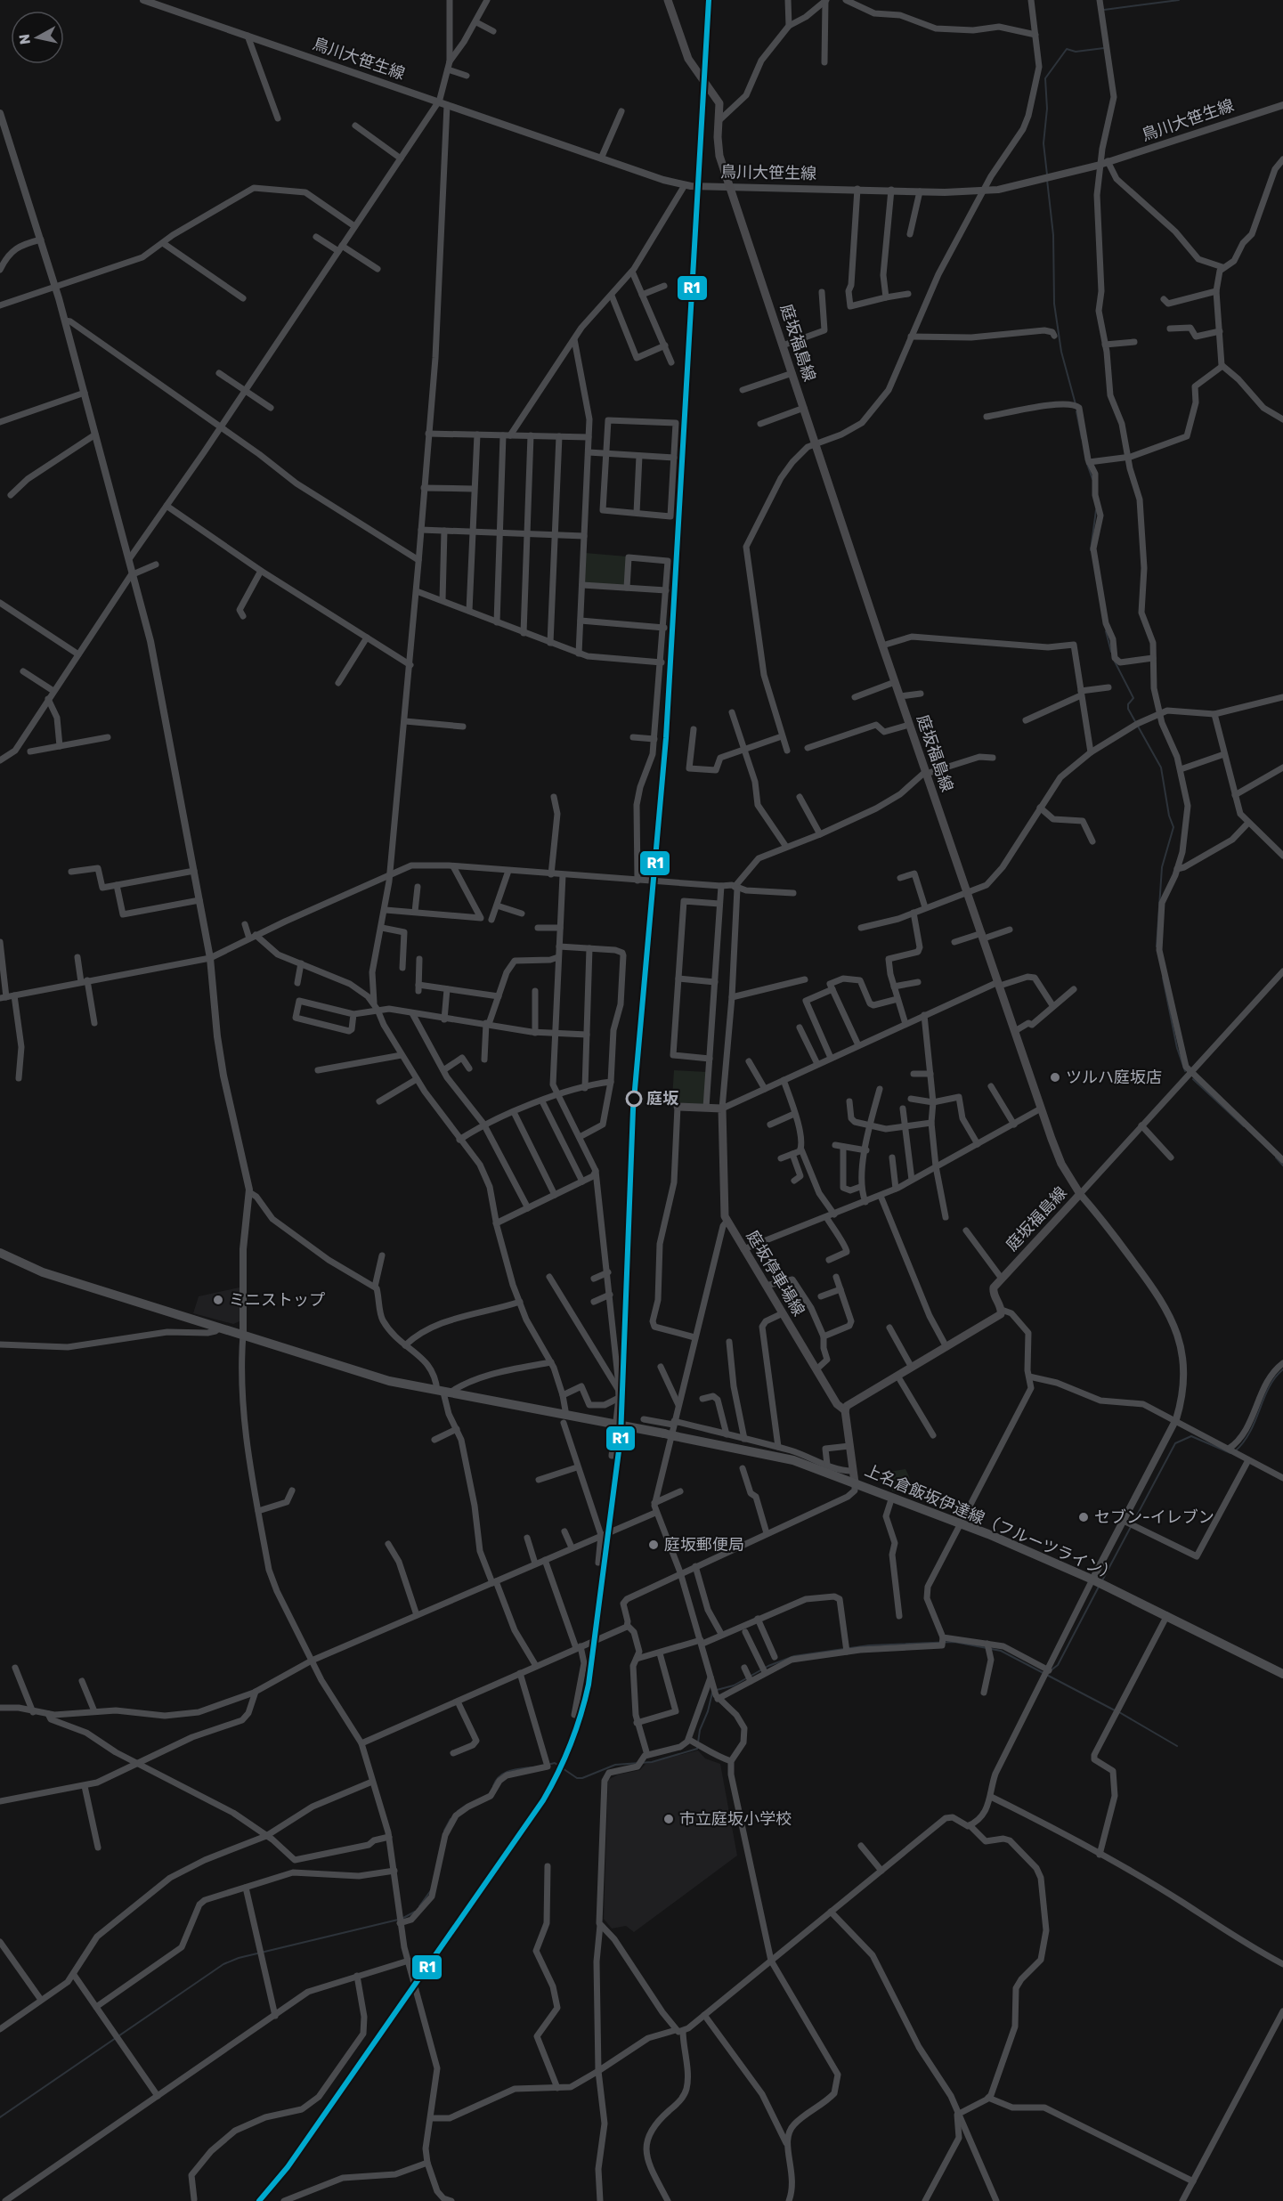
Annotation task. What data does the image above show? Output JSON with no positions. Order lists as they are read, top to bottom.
{
  "streets": {
    "main road": ["庭坂福島線", "庭坂停車場線", "上名倉飯坂伊達線（フルーツライン）"],
    "street": ["鳥川大笹生線"]
  },
  "crossings": [
    ["鳥川大笹生線", "庭坂福島線"]
  ],
  "places": [
    "ツルハ庭坂店",
    "庭坂",
    "ミニストップ",
    "セブン-イレブン",
    "庭坂郵便局",
    "市立庭坂小学校"
  ],
  "lines": ["transit line R1"],
  "north": "left"
}
